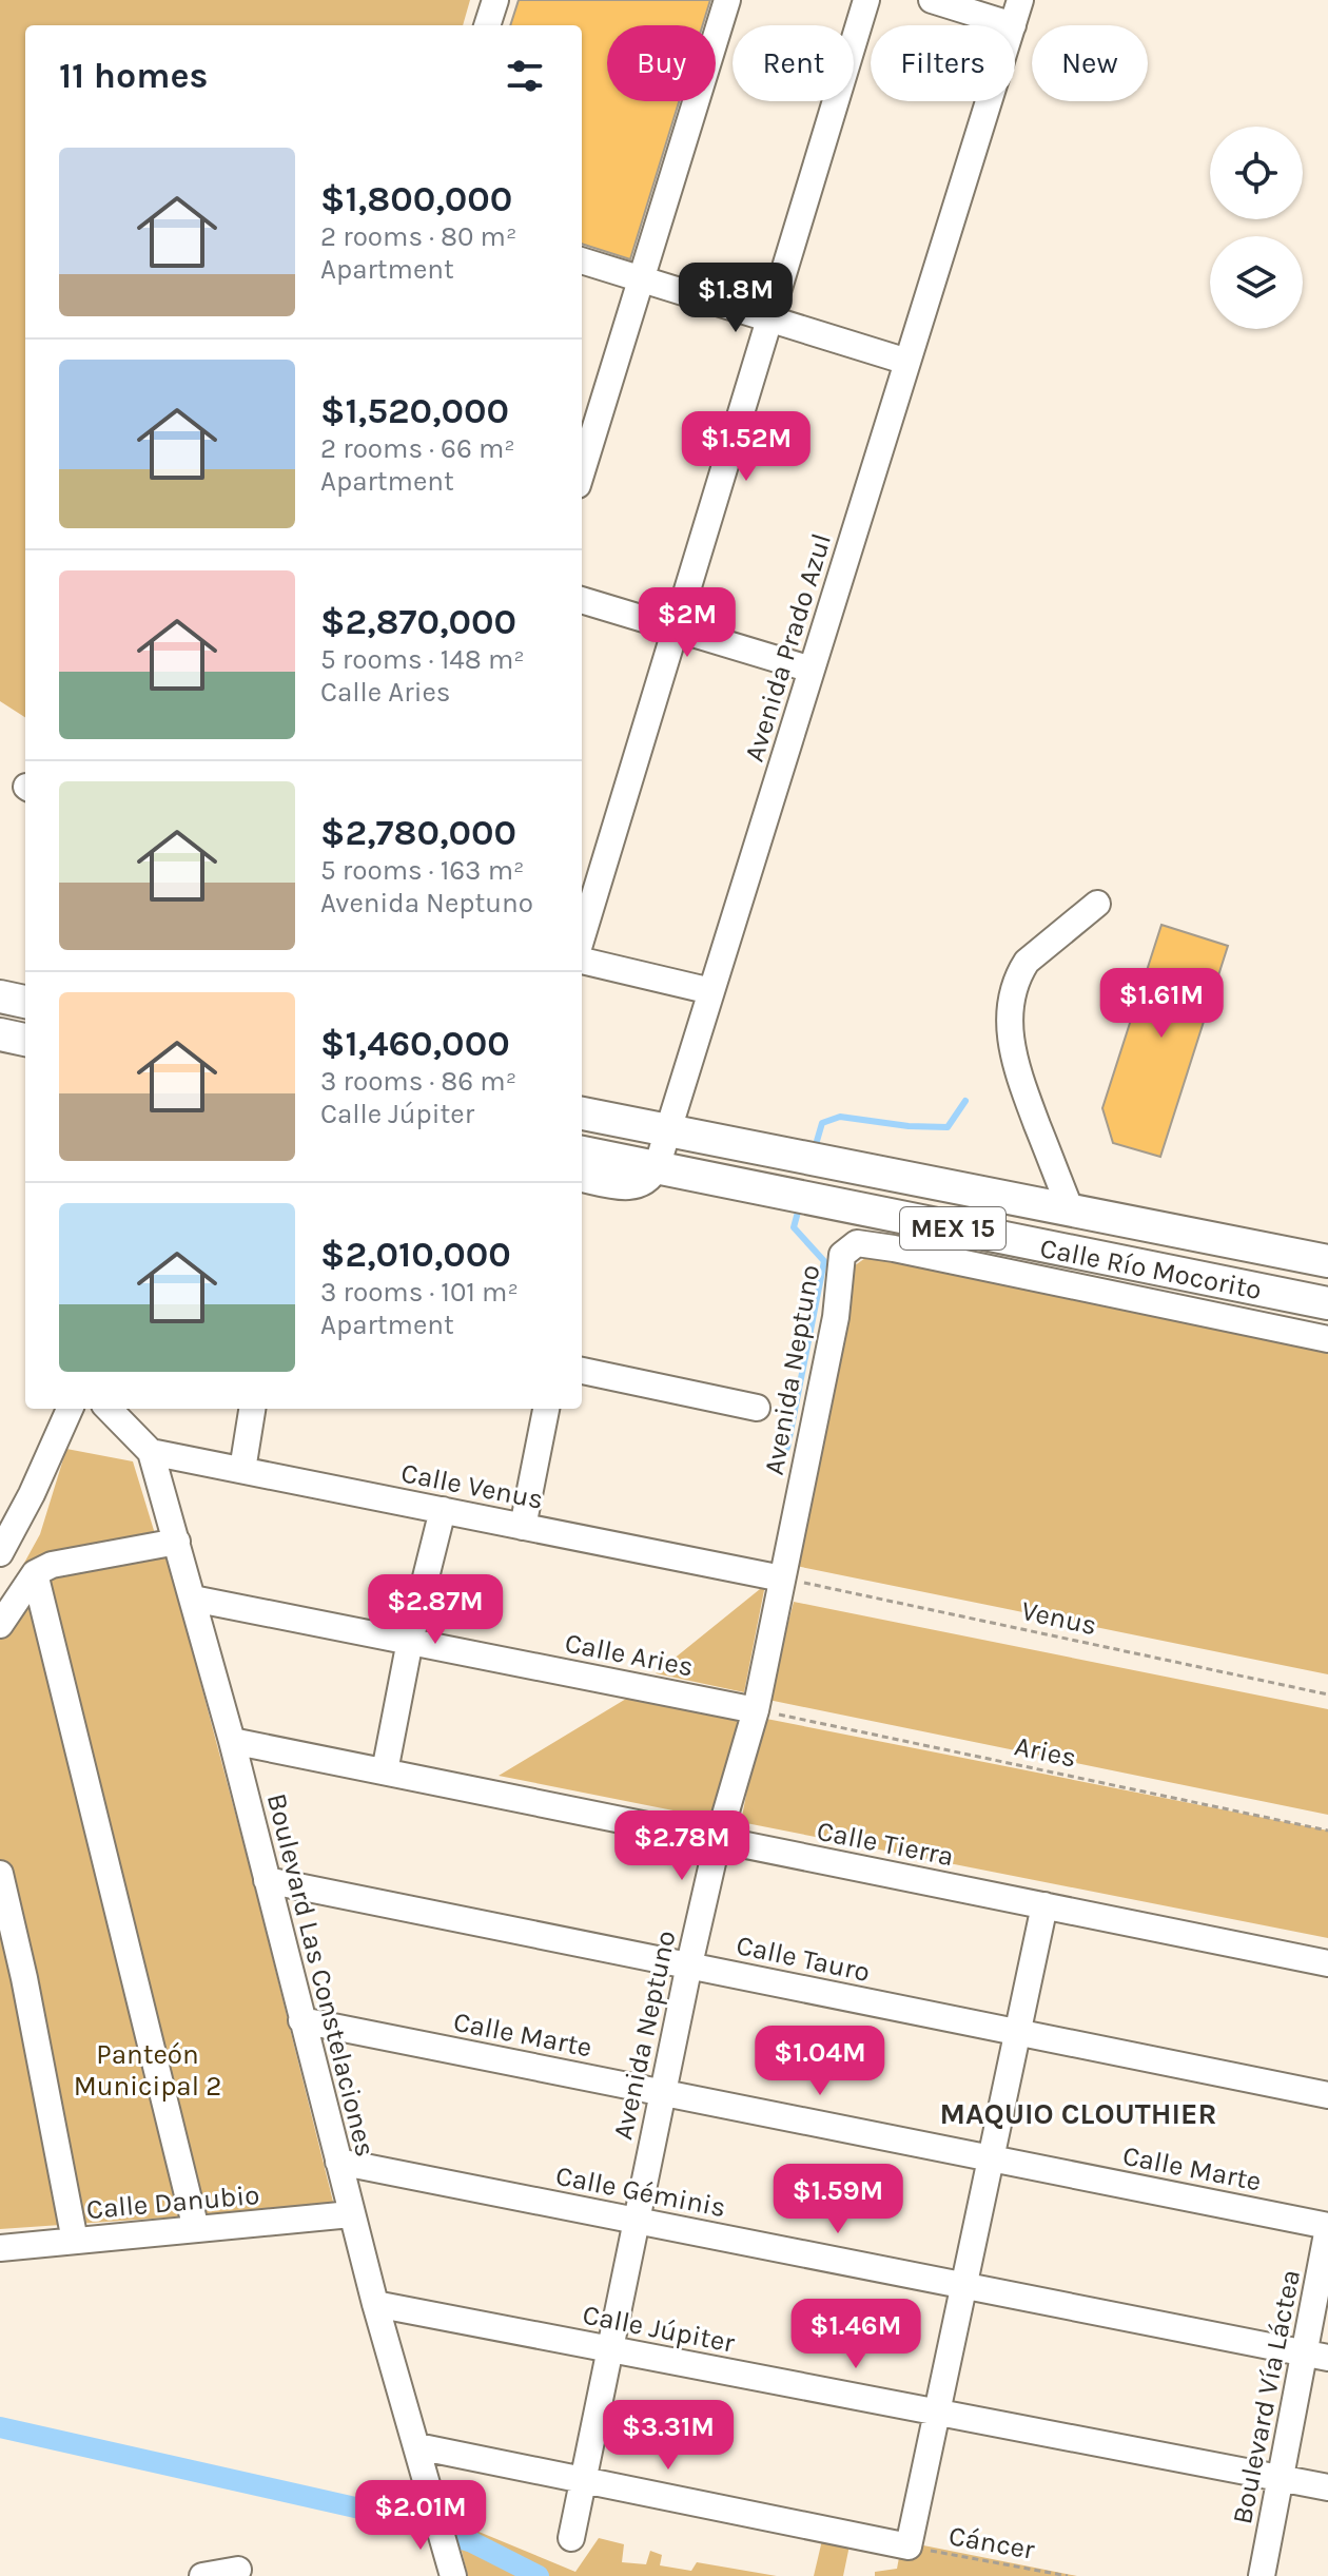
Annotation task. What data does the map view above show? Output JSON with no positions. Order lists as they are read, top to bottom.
{
  "streets": {
    "main road": ["MEX 15", "Calle Río Mocorito"],
    "street": [
      "Avenida Prado Azul",
      "Avenida Neptuno",
      "Calle Venus",
      "Calle Aries",
      "Calle Tierra",
      "Calle Tauro",
      "Boulevard Las Constelaciones",
      "Calle Marte",
      "Calle Géminis",
      "Calle Danubio",
      "Calle Júpiter",
      "Boulevard Vía Láctea"
    ],
    "path": ["Venus", "Aries", "Cáncer"]
  },
  "crossings": [
    ["Avenida Prado Azul", "Calle Río Mocorito"],
    ["Avenida Neptuno", "Calle Venus"],
    ["Avenida Neptuno", "Venus"],
    ["Avenida Neptuno", "Calle Aries"],
    ["Avenida Neptuno", "Aries"],
    ["Avenida Neptuno", "Calle Tierra"],
    ["Avenida Neptuno", "Calle Tauro"],
    ["Avenida Neptuno", "Calle Marte"],
    ["Avenida Neptuno", "Calle Géminis"],
    ["Avenida Neptuno", "Calle Júpiter"],
    ["Calle Venus", "Venus"],
    ["Calle Venus", "Boulevard Las Constelaciones"],
    ["Calle Aries", "Aries"],
    ["Calle Aries", "Boulevard Las Constelaciones"],
    ["Calle Tierra", "Boulevard Las Constelaciones"],
    ["Calle Tauro", "Boulevard Las Constelaciones"],
    ["Boulevard Las Constelaciones", "Calle Marte"],
    ["Boulevard Las Constelaciones", "Calle Géminis"],
    ["Boulevard Las Constelaciones", "Calle Danubio"],
    ["Boulevard Las Constelaciones", "Calle Júpiter"],
    ["Calle Marte", "Boulevard Vía Láctea"],
    ["Calle Géminis", "Boulevard Vía Láctea"],
    ["Calle Júpiter", "Boulevard Vía Láctea"]
  ],
  "districts": ["MAQUIO CLOUTHIER"],
  "parks": ["Panteón Municipal 2"],
  "page": {
    "chip": [
      "Buy",
      "Rent",
      "Filters",
      "New"
    ],
    "heading": "11 homes",
    "list": [
      {
        "name": "$1,800,000",
        "note": "2 rooms · 80 m² · Apartment"
      },
      {
        "name": "$1,520,000",
        "note": "2 rooms · 66 m² · Apartment"
      },
      {
        "name": "$2,870,000",
        "note": "5 rooms · 148 m² · Calle Aries"
      },
      {
        "name": "$2,780,000",
        "note": "5 rooms · 163 m² · Avenida Neptuno"
      },
      {
        "name": "$1,460,000",
        "note": "3 rooms · 86 m² · Calle Júpiter"
      },
      {
        "name": "$2,010,000",
        "note": "3 rooms · 101 m² · Apartment"
      }
    ],
    "price": [
      "$1.8M",
      "$1.52M",
      "$2M",
      "$1.61M",
      "$2.87M",
      "$2.78M",
      "$1.04M",
      "$1.59M",
      "$1.46M",
      "$3.31M",
      "$2.01M"
    ]
  }
}
